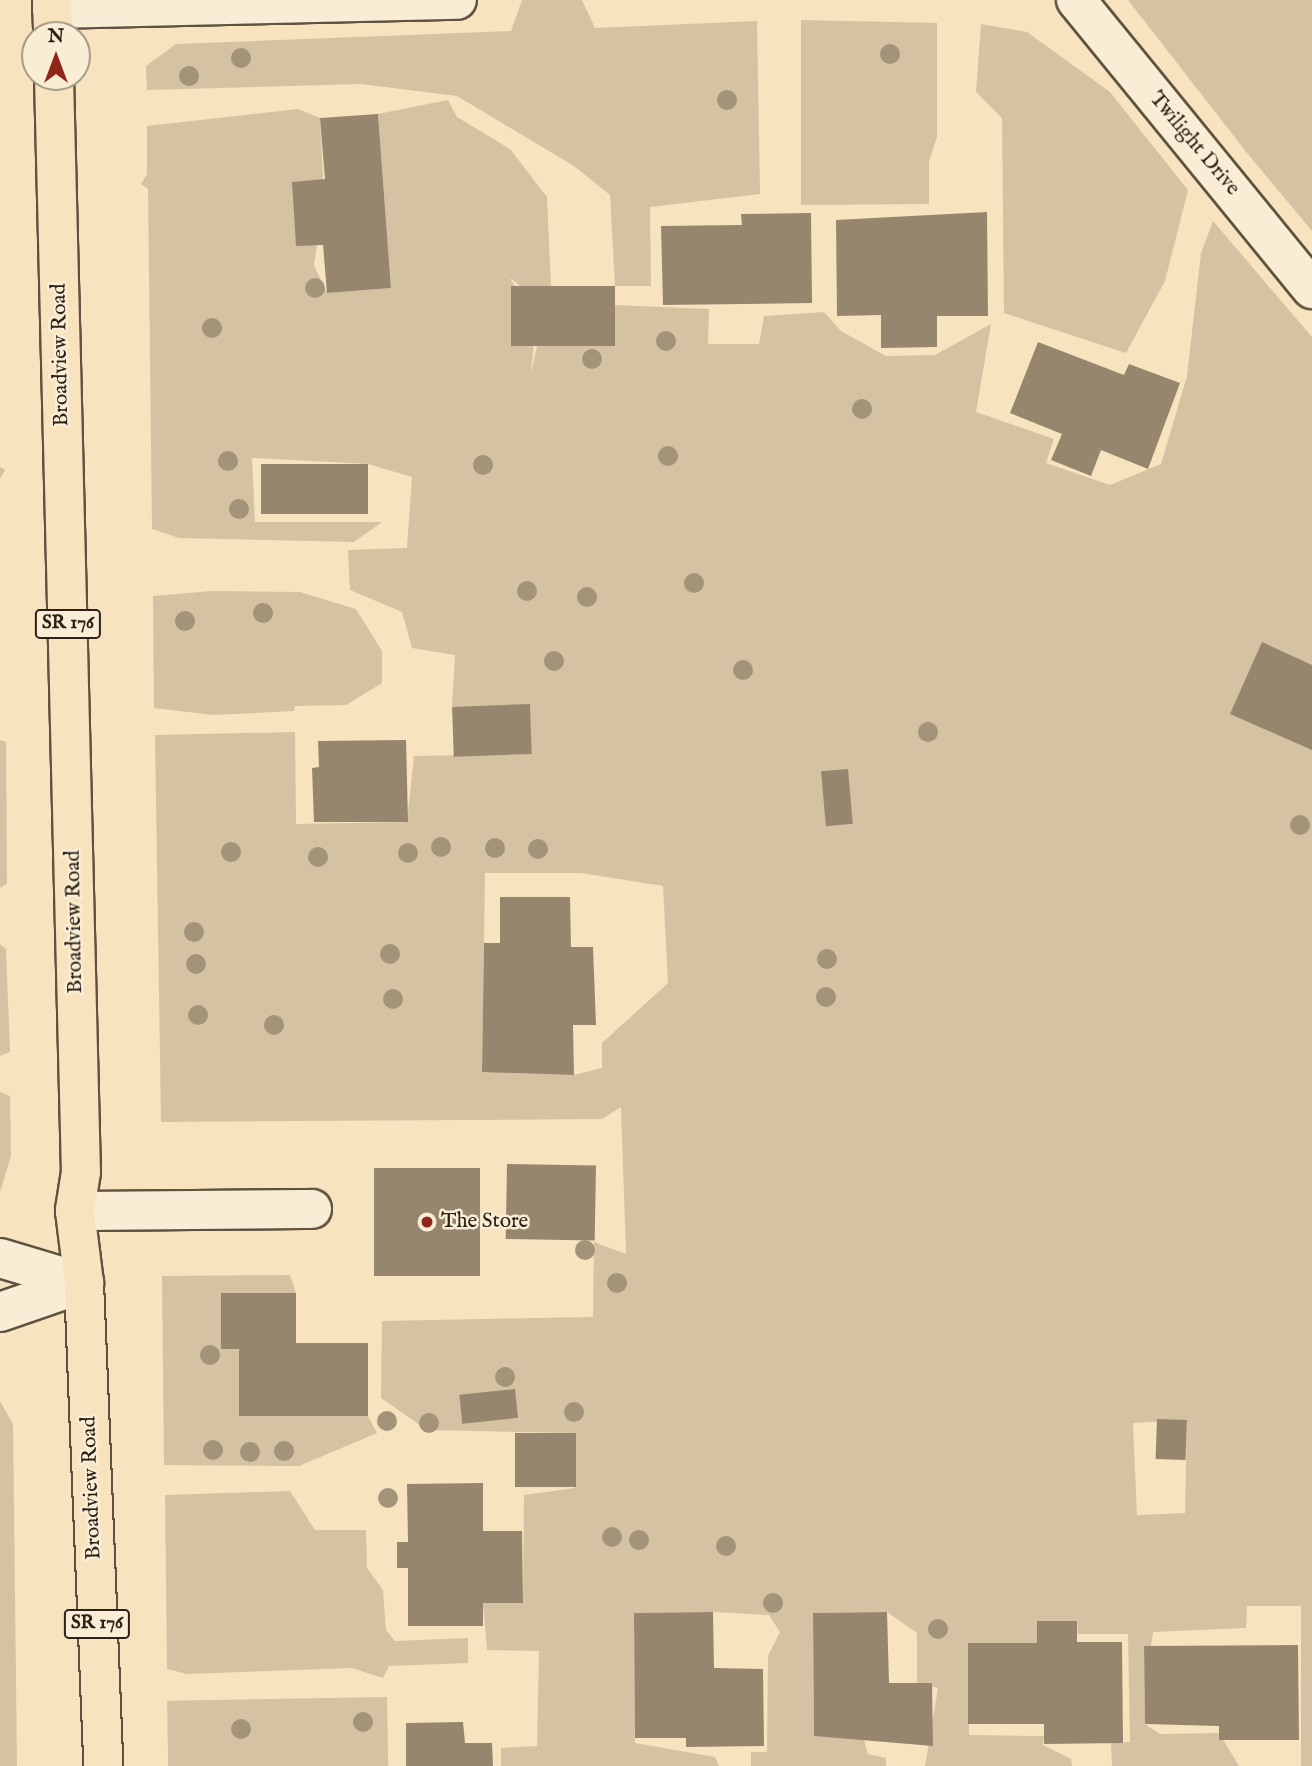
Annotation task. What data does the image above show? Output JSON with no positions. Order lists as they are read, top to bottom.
{
  "streets": {
    "main road": ["Broadview Road", "SR 176"],
    "street": ["Twilight Drive"]
  },
  "places": ["The Store"],
  "north": "top"
}
